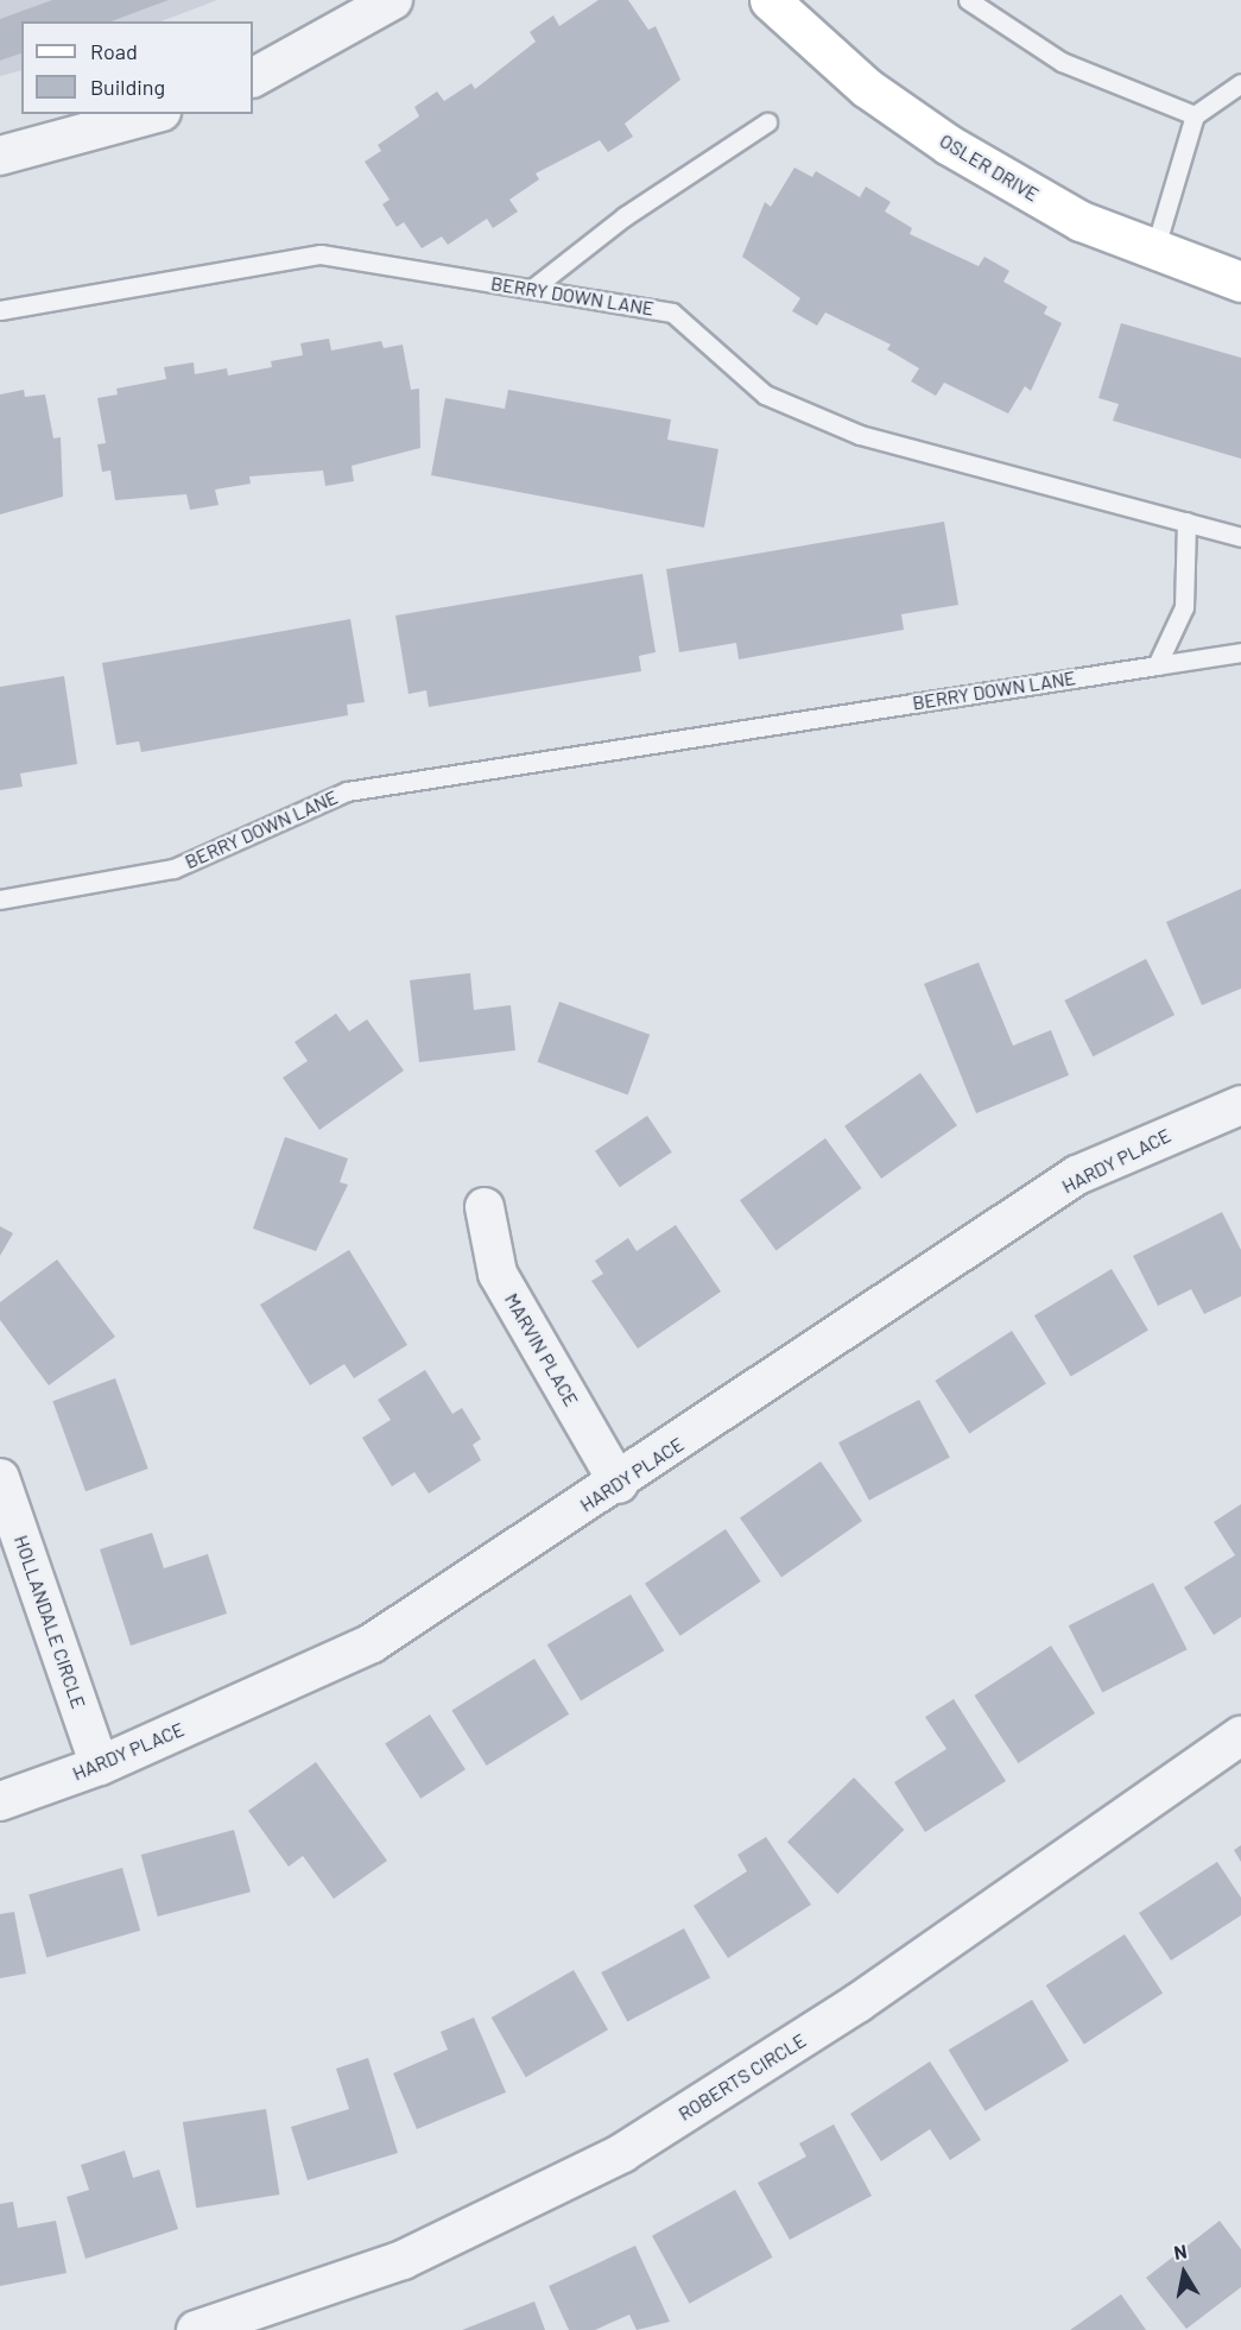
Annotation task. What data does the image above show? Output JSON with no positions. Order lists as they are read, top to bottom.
{
  "streets": {
    "street": [
      "OSLER DRIVE",
      "HARDY PLACE",
      "MARVIN PLACE",
      "HOLLANDALE CIRCLE",
      "ROBERTS CIRCLE"
    ],
    "lane": ["BERRY DOWN LANE"]
  },
  "crossings": [
    ["HARDY PLACE", "MARVIN PLACE"],
    ["HARDY PLACE", "HOLLANDALE CIRCLE"]
  ],
  "legend": ["Road", "Building"],
  "north": "top"
}
